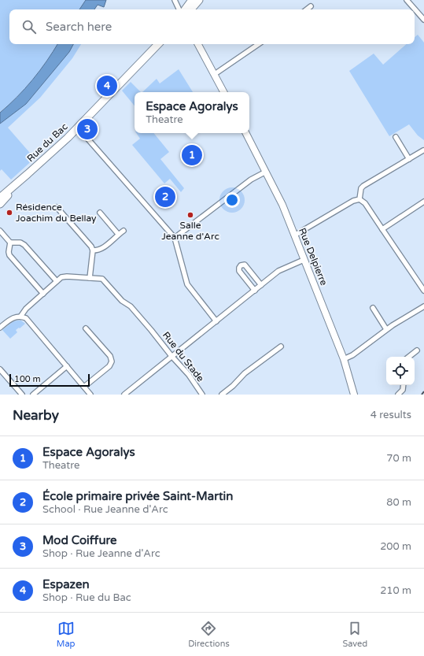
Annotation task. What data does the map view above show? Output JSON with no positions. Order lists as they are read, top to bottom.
{
  "streets": {
    "main road": ["Rue du Bac"],
    "street": ["Rue Delpierre", "Rue du Stade"]
  },
  "places": ["Résidence Joachim du Bellay", "Salle Jeanne d'Arc"],
  "scale_bar": "100 m",
  "page": {
    "search": "Search here",
    "pins": [
      "4",
      "3",
      "1",
      "2"
    ],
    "popup": ["Espace Agoralys", "Theatre"],
    "scale": "100 m",
    "heading": ["Nearby", "4 results"],
    "list": [
      {
        "mark": "1",
        "name": "Espace Agoralys",
        "note": "Theatre",
        "value": "70 m"
      },
      {
        "mark": "2",
        "name": "École primaire privée Saint-Martin",
        "note": "School · Rue Jeanne d'Arc",
        "value": "80 m"
      },
      {
        "mark": "3",
        "name": "Mod Coiffure",
        "note": "Shop · Rue Jeanne d'Arc",
        "value": "200 m"
      },
      {
        "mark": "4",
        "name": "Espazen",
        "note": "Shop · Rue du Bac",
        "value": "210 m"
      }
    ],
    "nav": ["Map", "Directions", "Saved"]
  }
}
